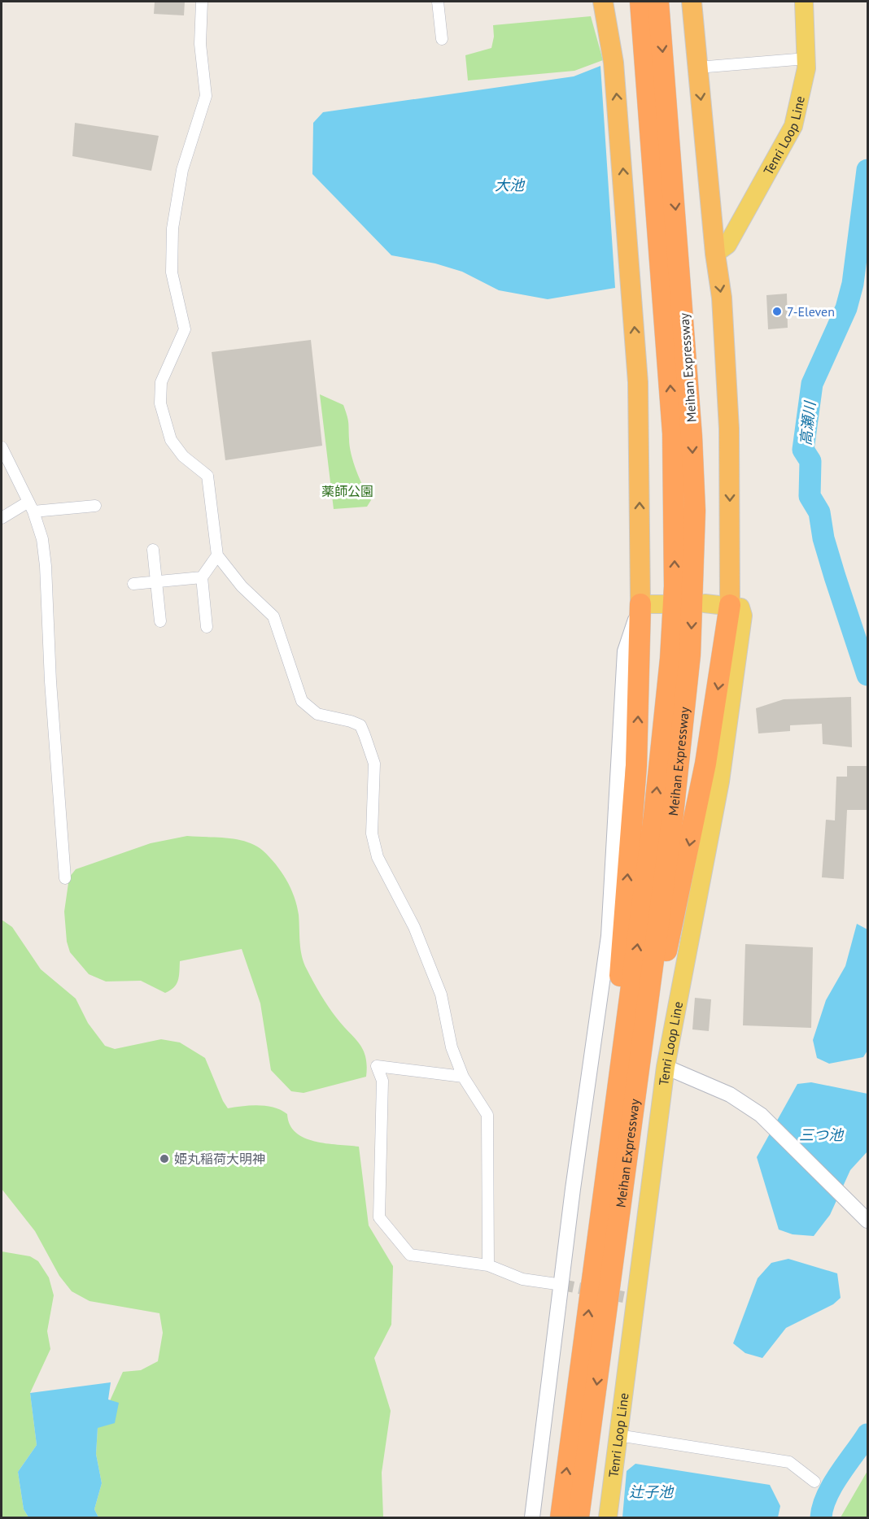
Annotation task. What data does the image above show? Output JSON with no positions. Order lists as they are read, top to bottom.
{
  "streets": {
    "highway": ["Meihan Expressway"],
    "main road": ["Tenri Loop Line"]
  },
  "water": [
    "大池",
    "高瀬川",
    "三つ池",
    "辻子池"
  ],
  "parks": ["薬師公園"],
  "places": ["7-Eleven", "姫丸稲荷大明神"]
}
